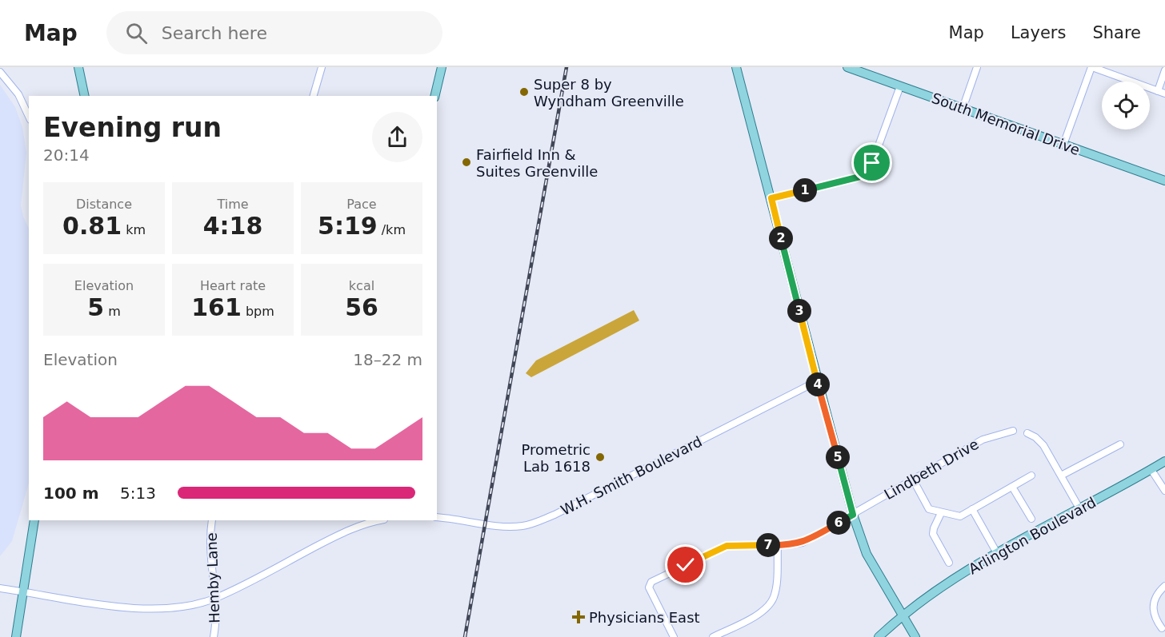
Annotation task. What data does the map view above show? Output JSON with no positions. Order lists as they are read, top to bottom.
{
  "streets": {
    "main road": ["South Memorial Drive", "Arlington Boulevard"],
    "street": ["Lindbeth Drive", "W.H. Smith Boulevard", "Hemby Lane"]
  },
  "places": {
    "other": ["Super 8 by Wyndham Greenville", "Fairfield Inn & Suites Greenville", "Prometric Lab 1618"],
    "health": ["Physicians East"]
  },
  "page": {
    "header": "Map",
    "search": "Search here",
    "nav": ["Map", "Layers", "Share"],
    "heading": ["Evening run", "20:14"],
    "stats": [
      ["Distance", "0.81 km"],
      ["Time", "4:18"],
      ["Pace", "5:19 /km"],
      ["Elevation", "5 m"],
      ["Heart rate", "161 bpm"],
      ["kcal", "56"]
    ],
    "pins": [
      "1",
      "2",
      "3",
      "4",
      "5",
      "6",
      "7"
    ],
    "chart": ["Elevation", "18–22 m"],
    "list": [
      {
        "name": "100 m",
        "note": "5:13"
      }
    ]
  }
}
